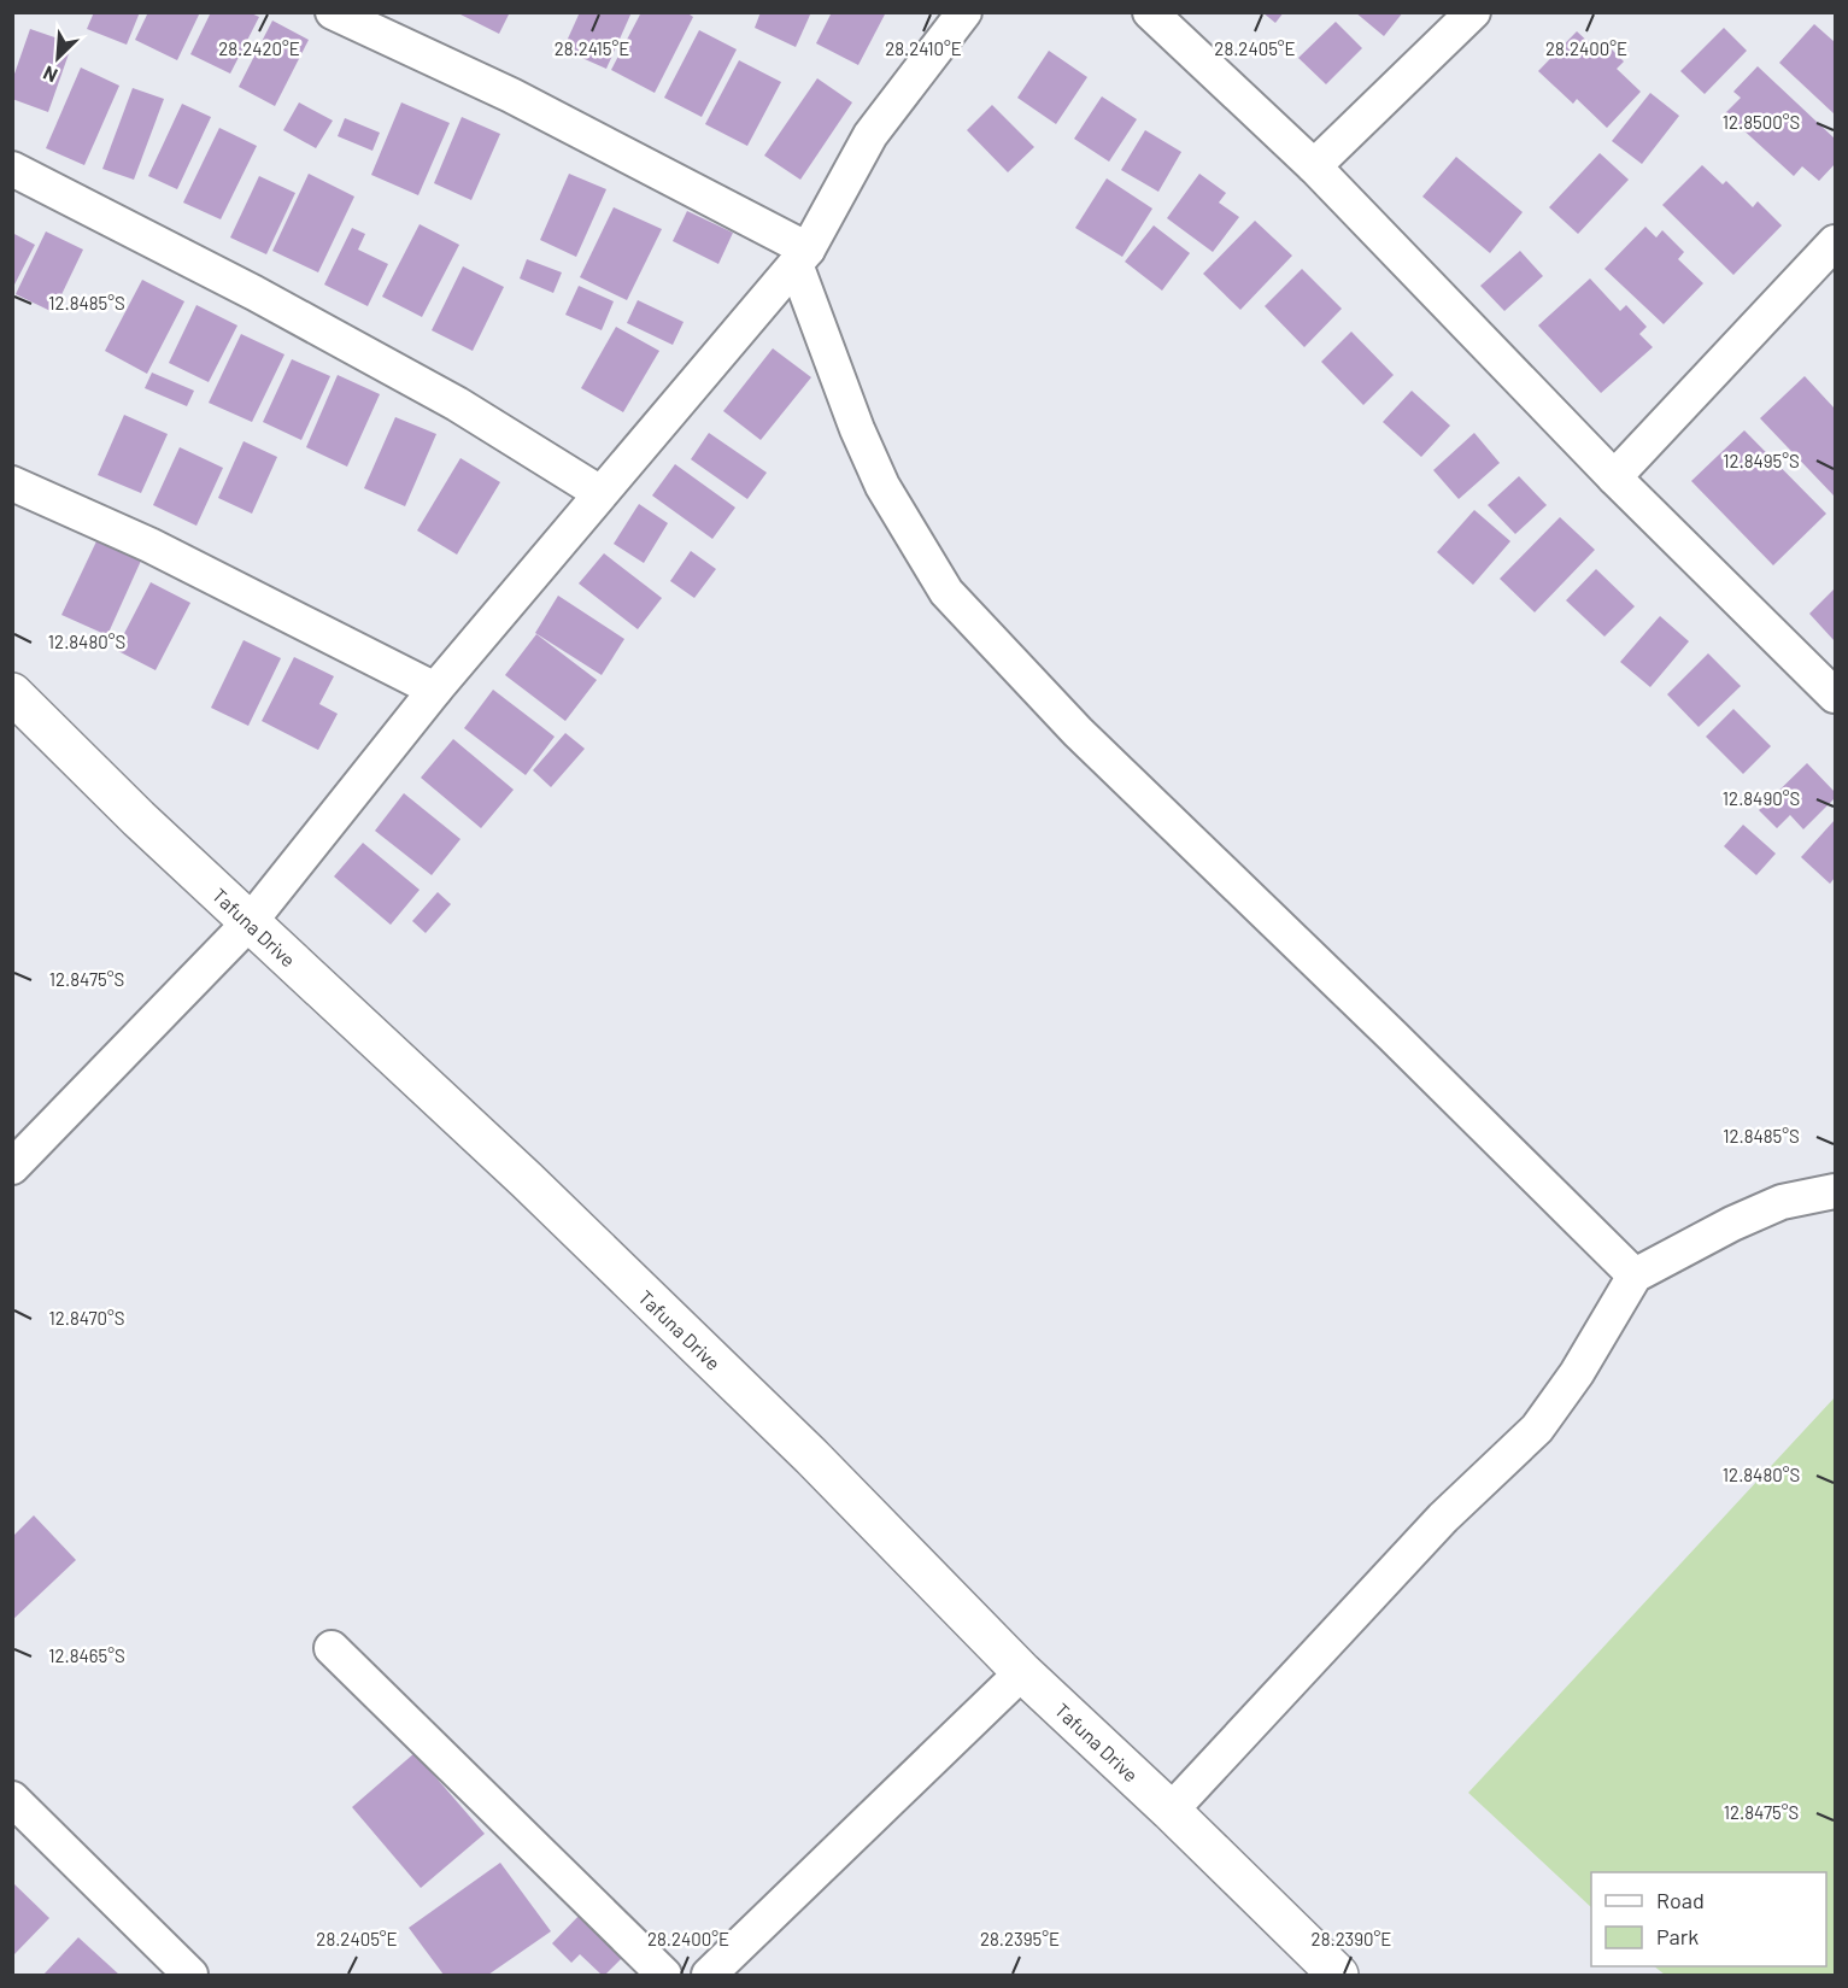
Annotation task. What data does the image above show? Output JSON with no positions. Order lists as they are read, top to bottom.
{
  "streets": {
    "main road": ["Tafuna Drive"]
  },
  "legend": ["Road", "Park"],
  "north": "bottom left",
  "coordinates": [
    "28.2420°E",
    "28.2415°E",
    "28.2410°E",
    "28.2405°E",
    "28.2400°E",
    "12.8500°S",
    "12.8485°S",
    "12.8495°S",
    "12.8480°S",
    "12.8490°S",
    "12.8475°S",
    "12.8470°S",
    "12.8465°S",
    "28.2395°E",
    "28.2390°E"
  ]
}
